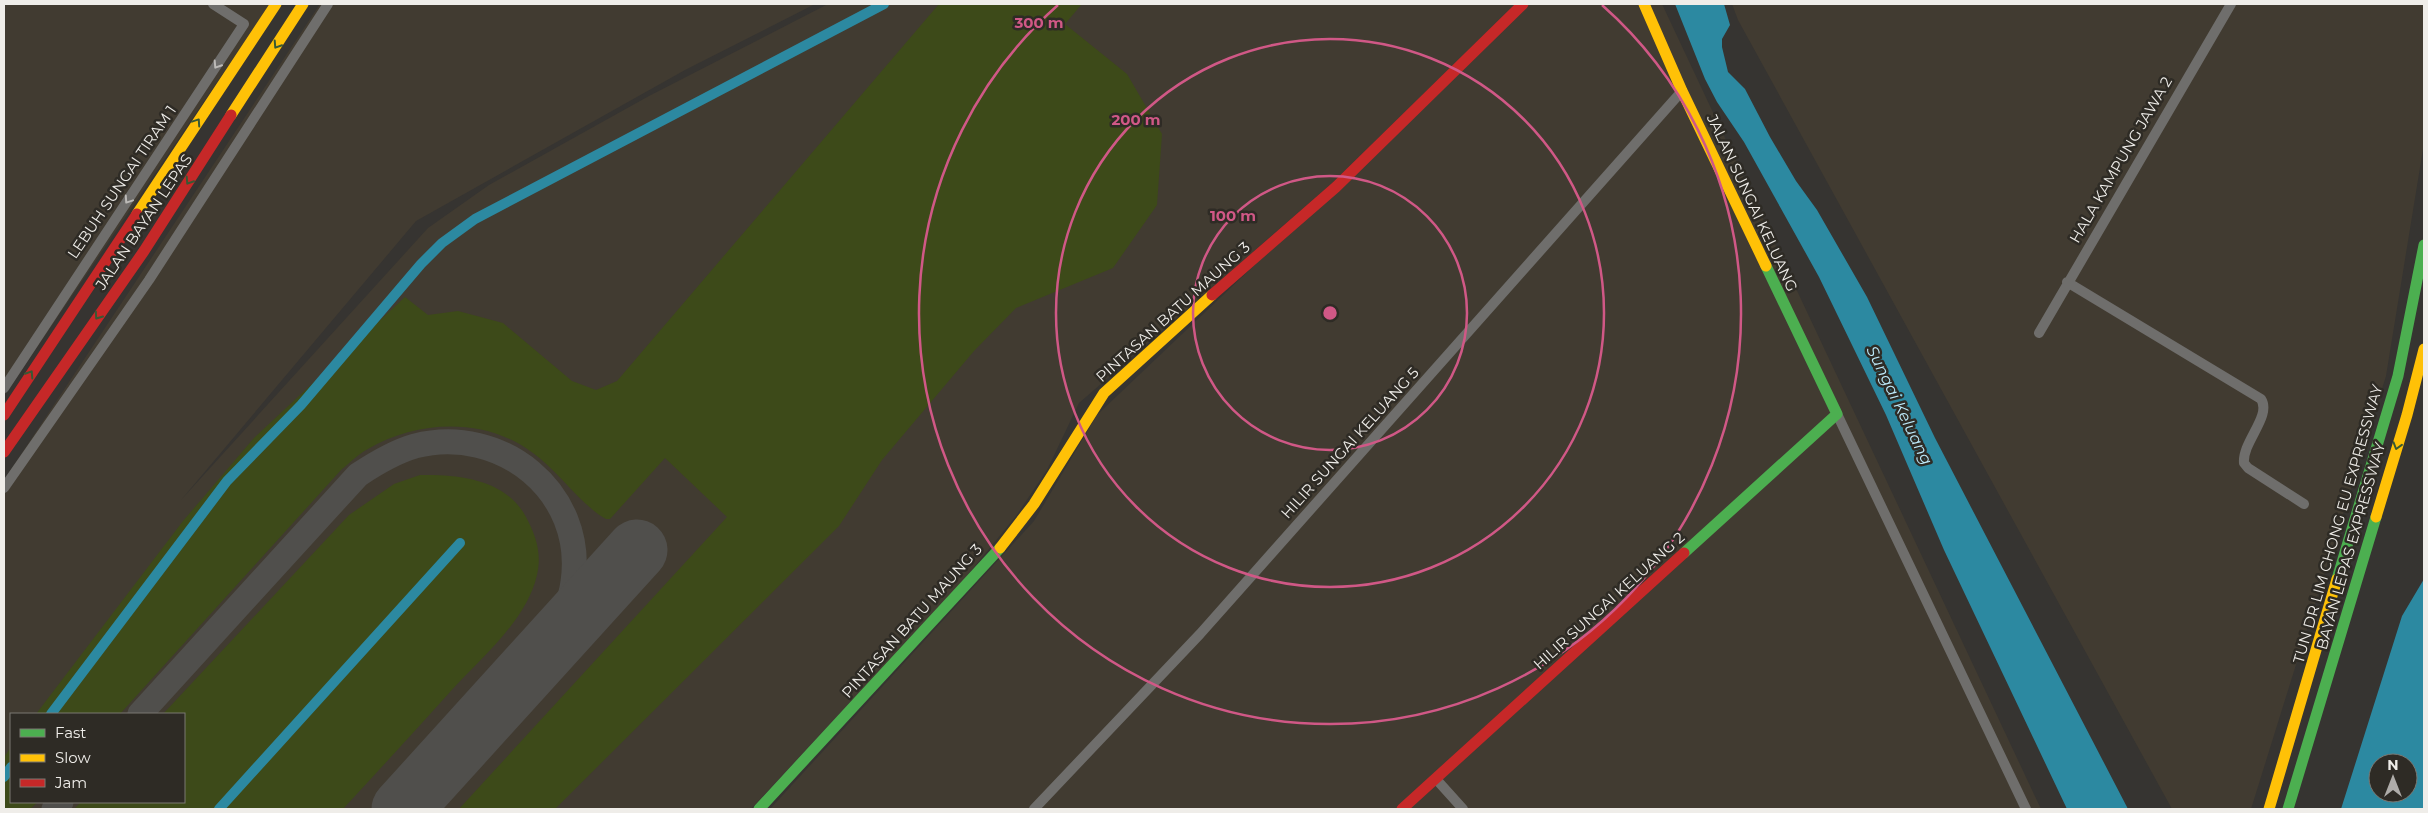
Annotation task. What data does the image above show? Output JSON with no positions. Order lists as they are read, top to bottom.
{
  "streets": {
    "main road": [
      "JALAN SUNGAI KELUANG",
      "JALAN BAYAN LEPAS",
      "PINTASAN BATU MAUNG 3",
      "TUN DR LIM CHONG EU EXPRESSWAY",
      "BAYAN LEPAS EXPRESSWAY",
      "HILIR SUNGAI KELUANG 2"
    ],
    "street": ["HALA KAMPUNG JAWA 2", "LEBUH SUNGAI TIRAM 1", "HILIR SUNGAI KELUANG 5"]
  },
  "crossings": [
    ["JALAN SUNGAI KELUANG", "HILIR SUNGAI KELUANG 5"],
    ["JALAN SUNGAI KELUANG", "HILIR SUNGAI KELUANG 2"]
  ],
  "water": ["Sungai Keluang"],
  "legend": ["Fast", "Slow", "Jam"],
  "north": "top",
  "rings": ["300 m", "200 m", "100 m"]
}
